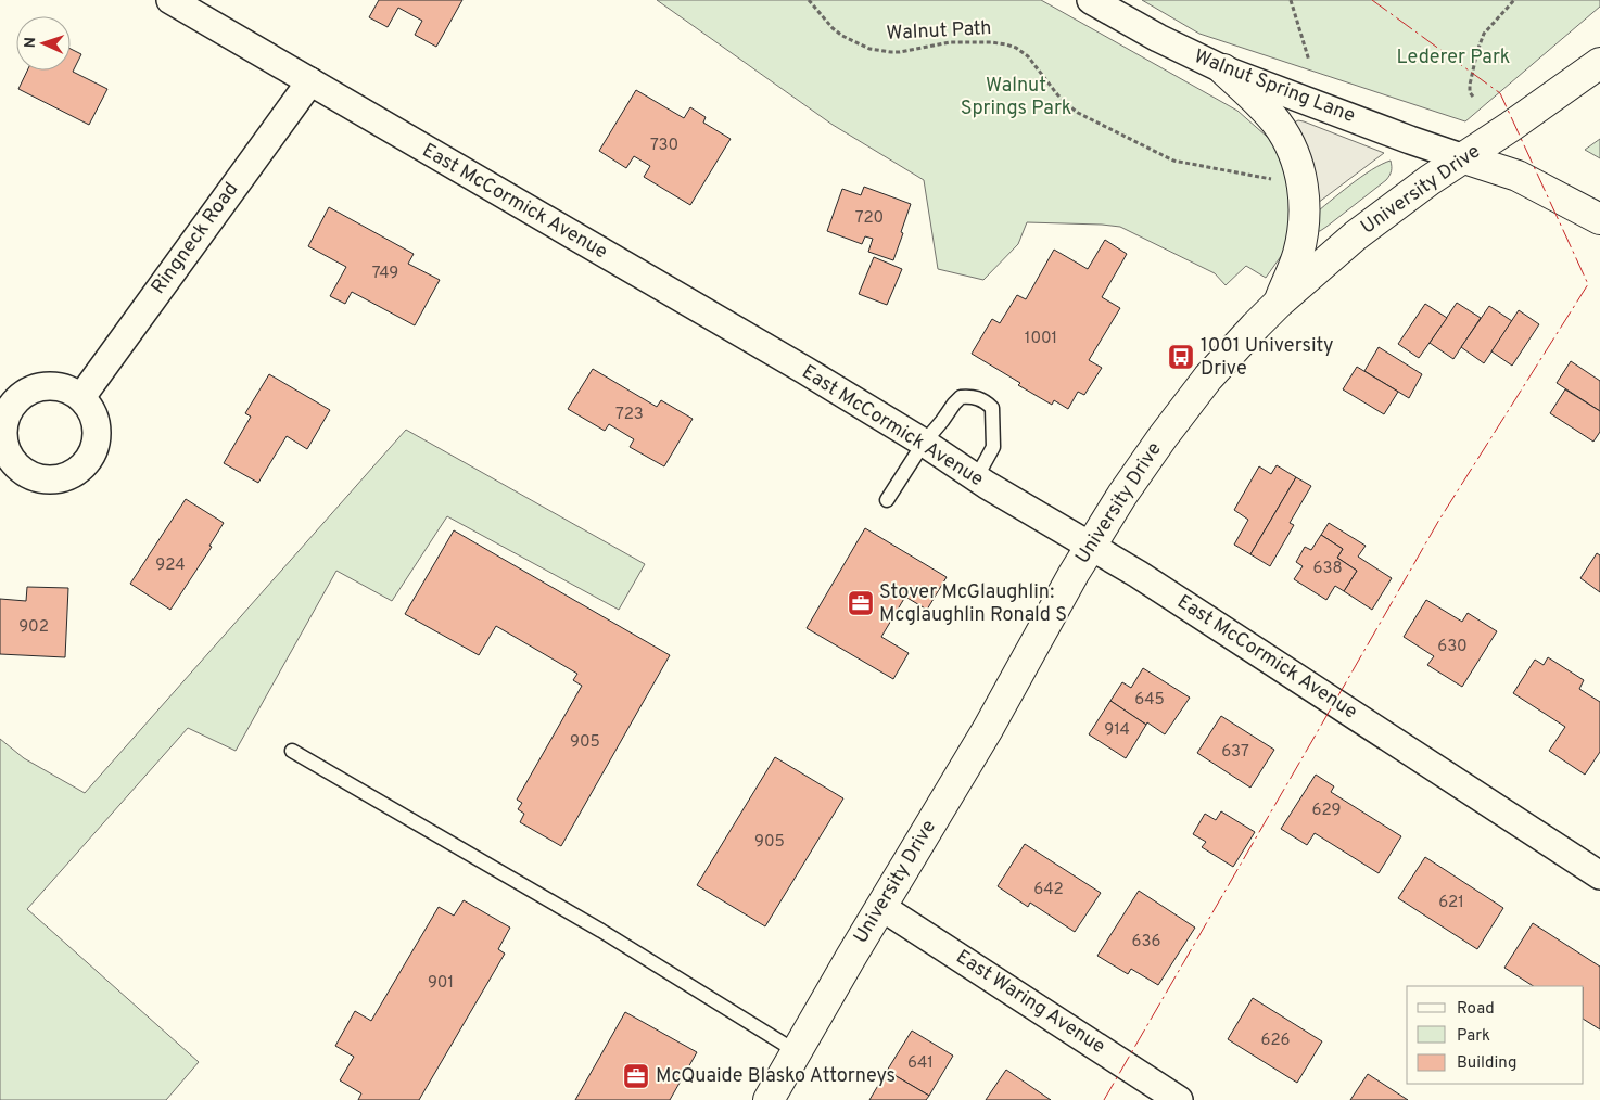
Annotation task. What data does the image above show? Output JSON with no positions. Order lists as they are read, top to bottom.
{
  "streets": {
    "main road": ["University Drive"],
    "street": [
      "Walnut Spring Lane",
      "East McCormick Avenue",
      "Ringneck Road",
      "East Waring Avenue"
    ],
    "path": ["Walnut Path"]
  },
  "crossings": [
    ["Walnut Spring Lane", "University Drive"],
    ["University Drive", "East McCormick Avenue"],
    ["University Drive", "East Waring Avenue"],
    ["East McCormick Avenue", "Ringneck Road"]
  ],
  "parks": ["Lederer Park", "Walnut Springs Park"],
  "places": {
    "bus stop": ["1001 University Drive"],
    "office": ["Stover McGlaughlin: Mcglaughlin Ronald S", "McQuaide Blasko Attorneys"]
  },
  "house_numbers": [
    "730",
    "720",
    "749",
    "1001",
    "723",
    "924",
    "638",
    "902",
    "630",
    "645",
    "914",
    "905",
    "637",
    "629",
    "905",
    "642",
    "621",
    "636",
    "901",
    "626",
    "641"
  ],
  "legend": ["Road", "Park", "Building"],
  "north": "left"
}
